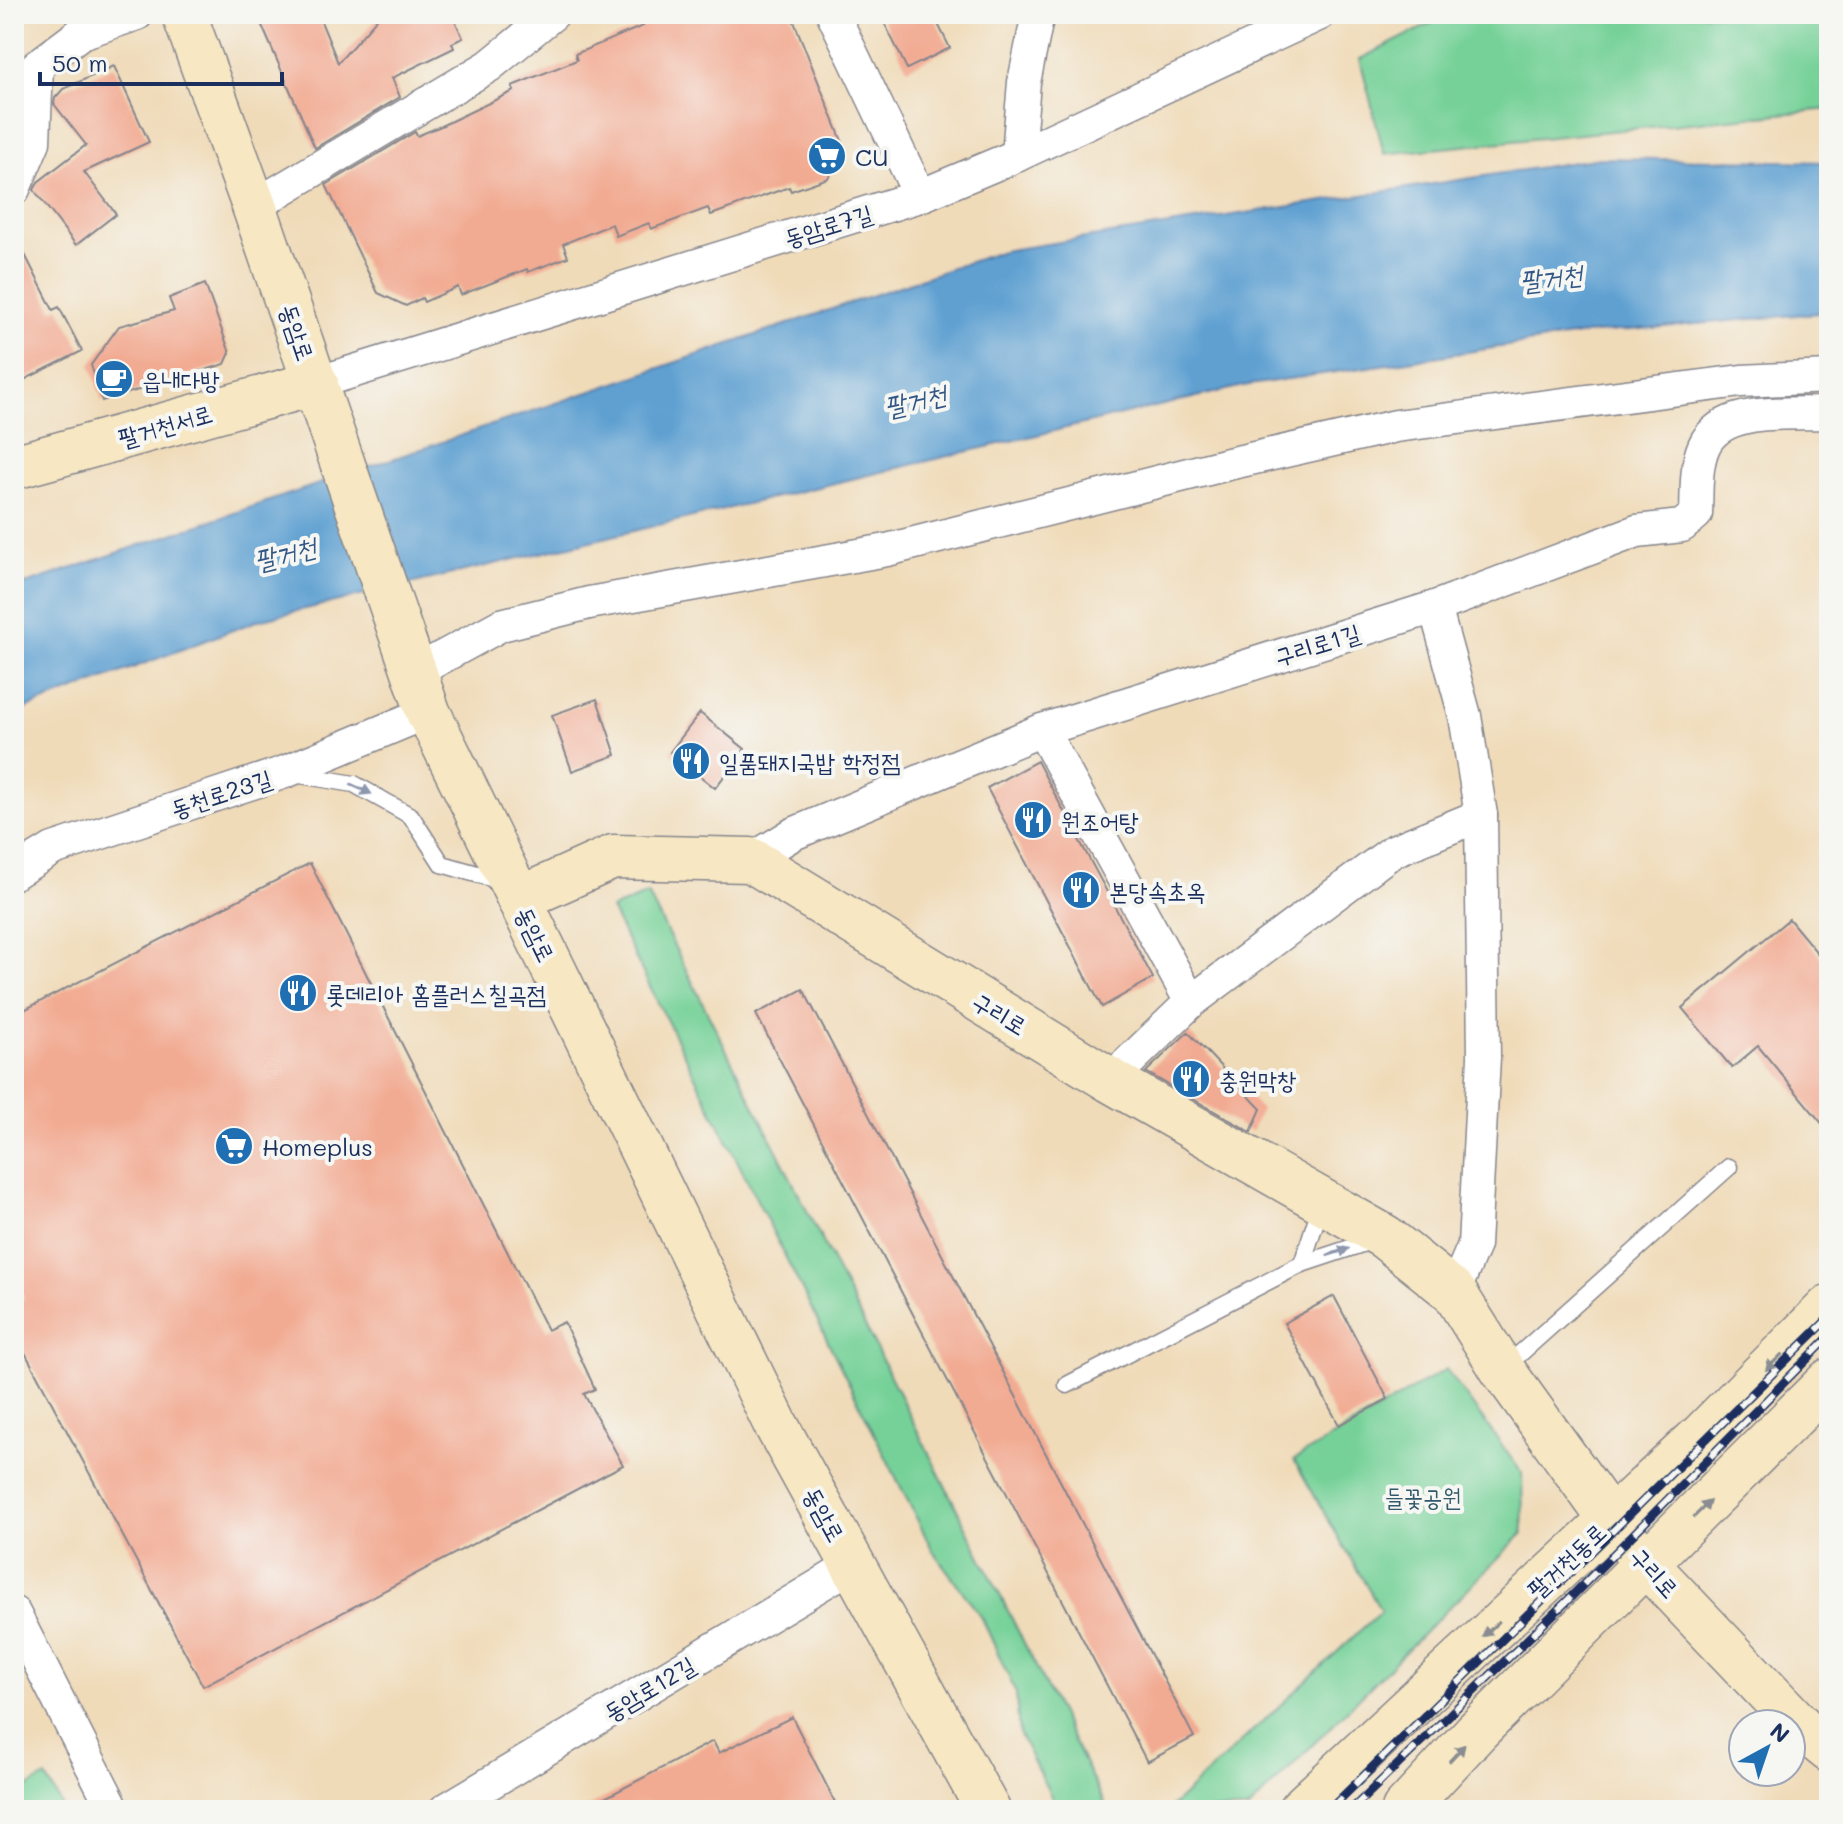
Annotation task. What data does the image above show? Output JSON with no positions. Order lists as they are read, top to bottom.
{
  "streets": {
    "main road": [
      "동암로",
      "팔거천서로",
      "구리로",
      "팔거천동로"
    ],
    "street": [
      "동암로7길",
      "구리로1길",
      "동천로23길",
      "동암로12길"
    ]
  },
  "crossings": [
    ["동암로7길", "동암로"],
    ["동암로7길", "팔거천서로"],
    ["동암로", "팔거천서로"],
    ["동암로", "동천로23길"],
    ["동암로", "동암로12길"],
    ["구리로1길", "구리로"],
    ["구리로", "팔거천동로"]
  ],
  "water": ["팔거천"],
  "parks": ["들꽃공원"],
  "places": {
    "supermarket": ["CU", "Homeplus"],
    "cafe": ["읍내다방"],
    "restaurant": [
      "일품돼지국밥 학정점",
      "원조어탕",
      "본당속초옥",
      "롯데리아 홈플러스칠곡점",
      "충원막창"
    ]
  },
  "scale_bar": "50 m",
  "north": "top right"
}
